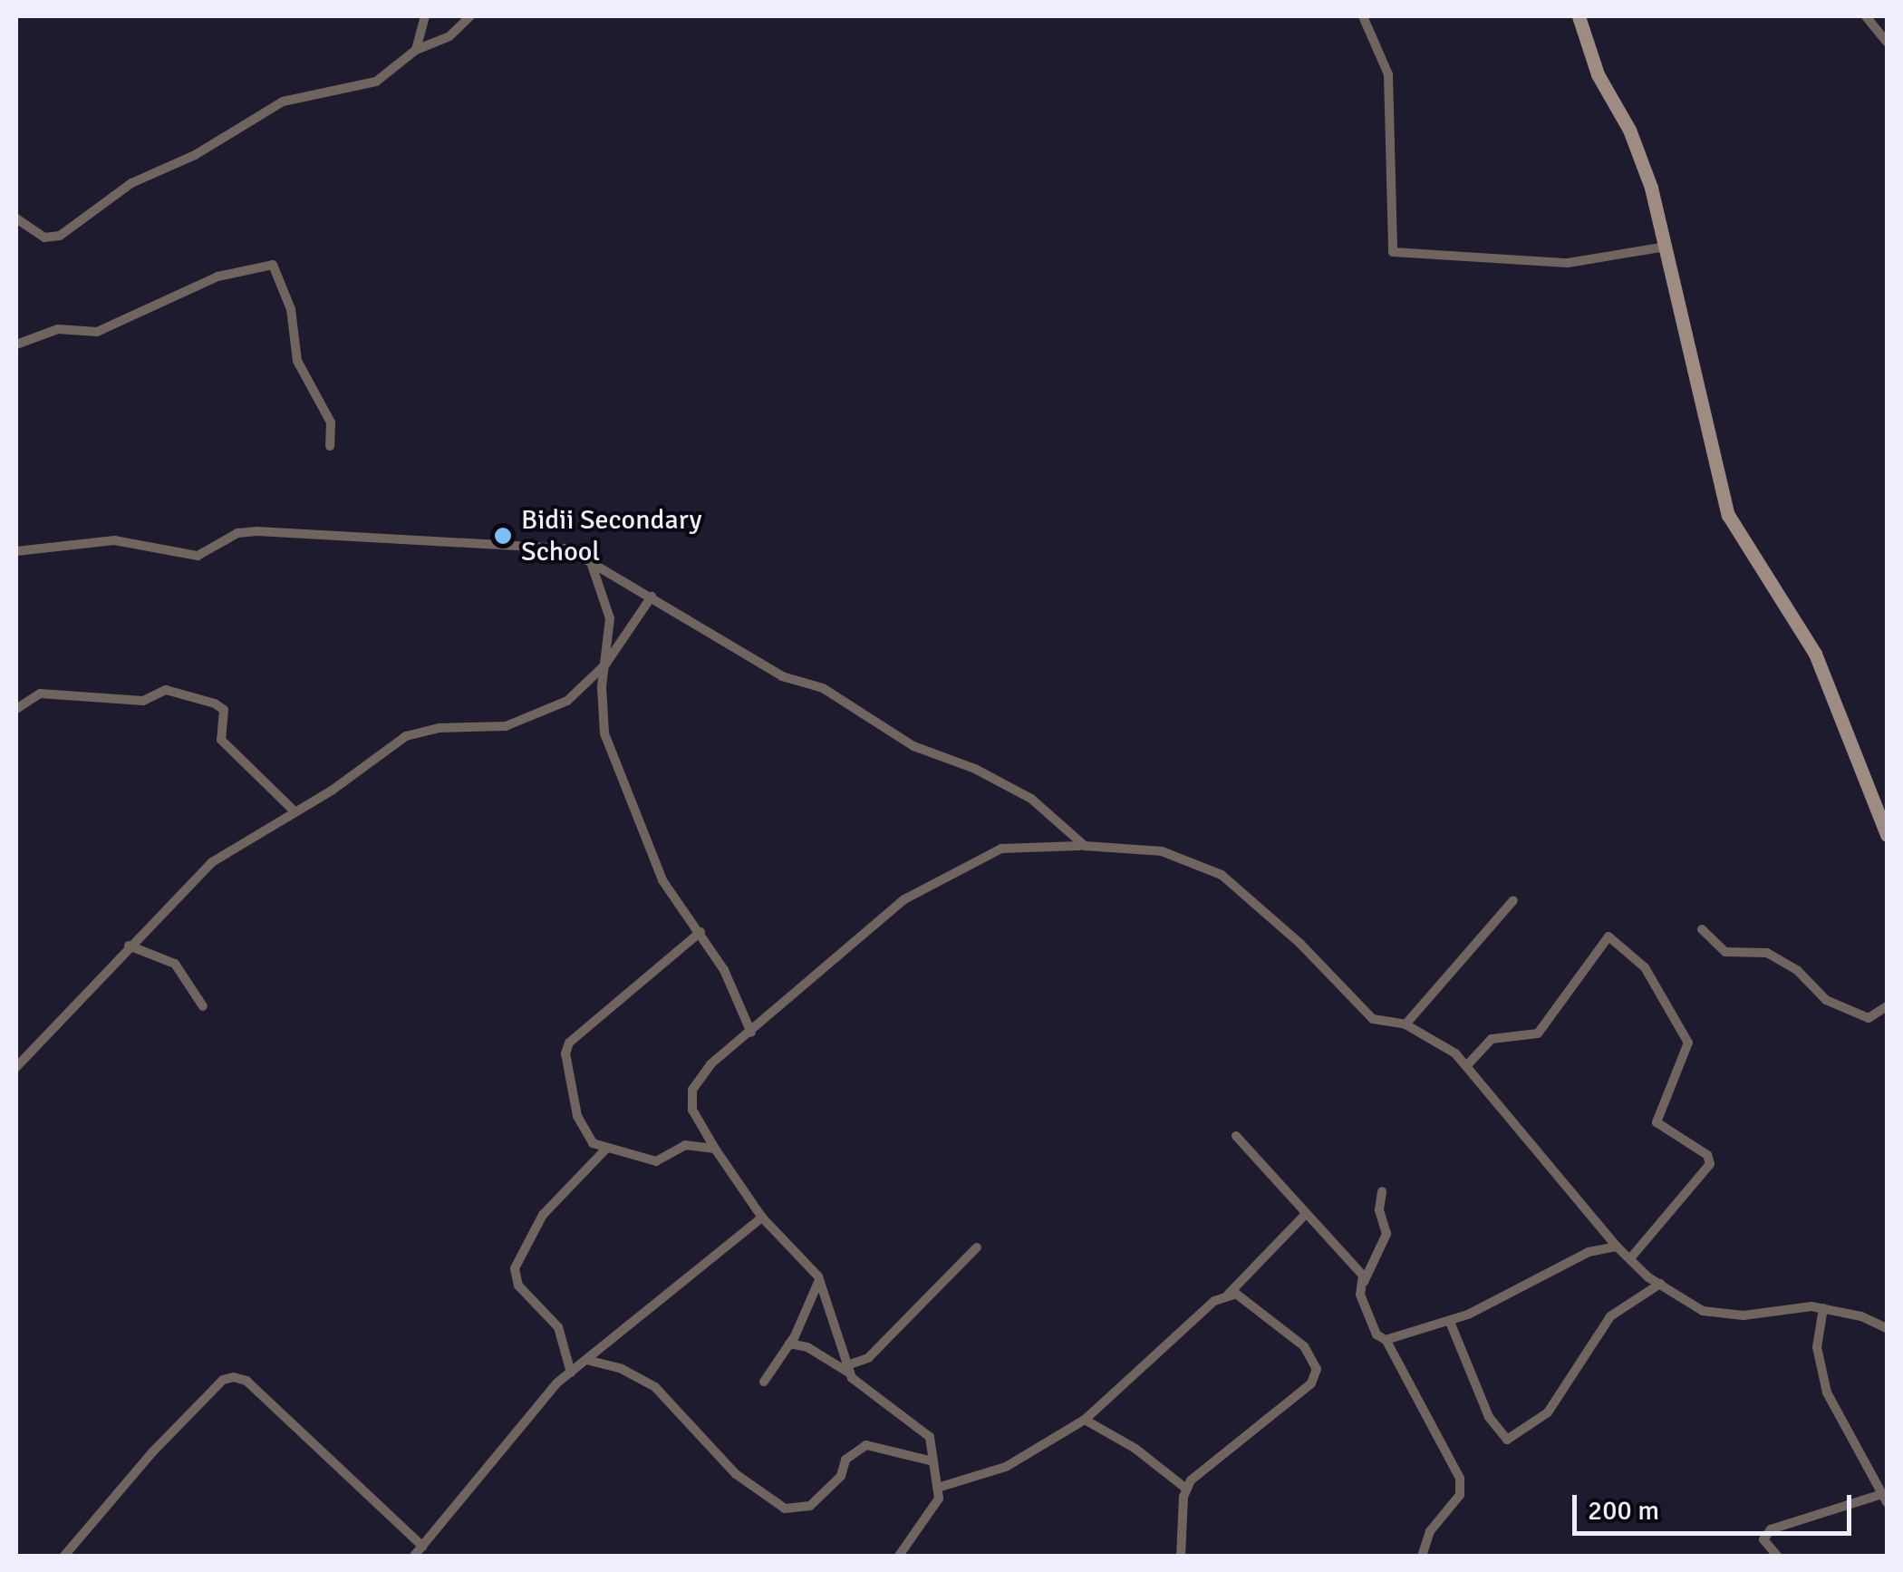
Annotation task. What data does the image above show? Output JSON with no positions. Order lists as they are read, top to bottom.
{
  "places": ["Bidii Secondary School"],
  "scale_bar": "200 m"
}
